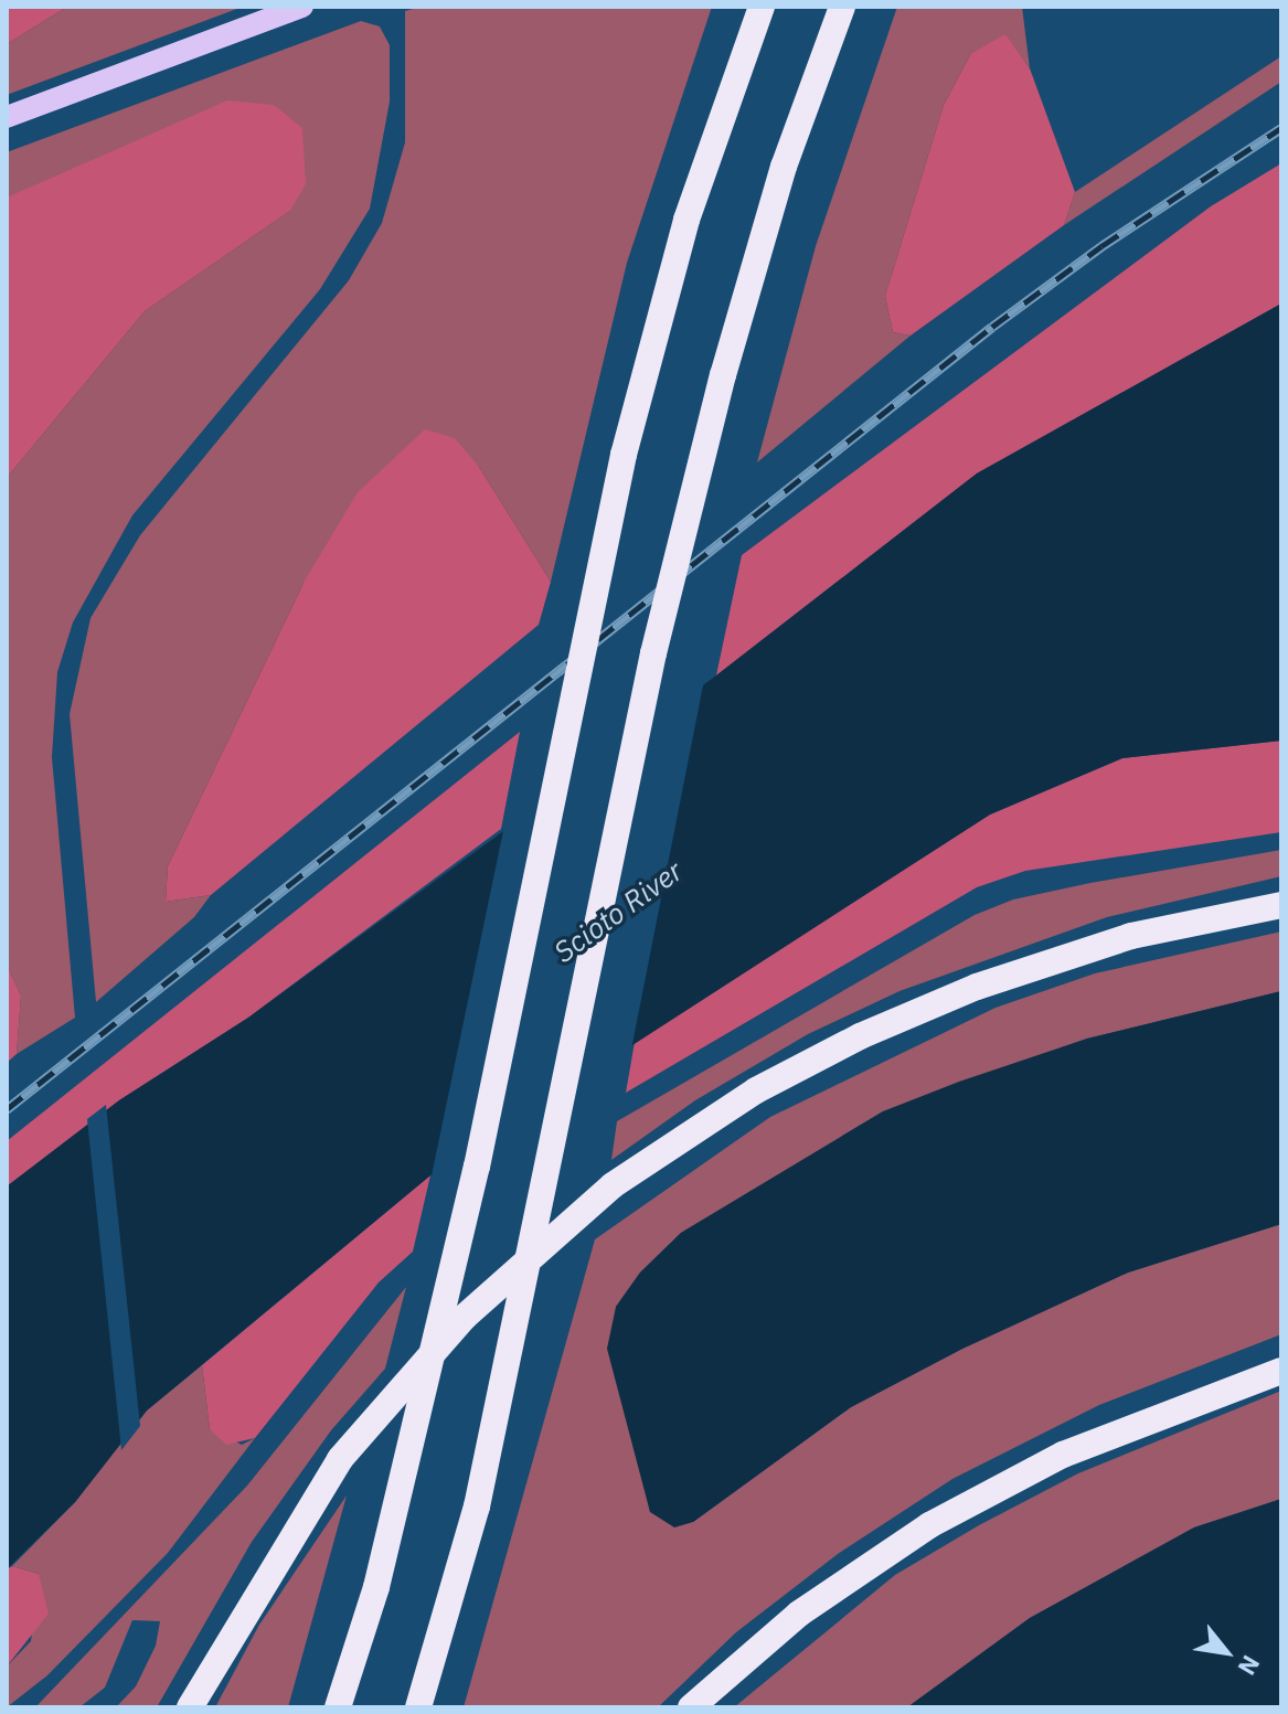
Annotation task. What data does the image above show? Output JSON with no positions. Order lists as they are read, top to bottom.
{
  "water": ["Scioto River"],
  "north": "bottom right"
}
